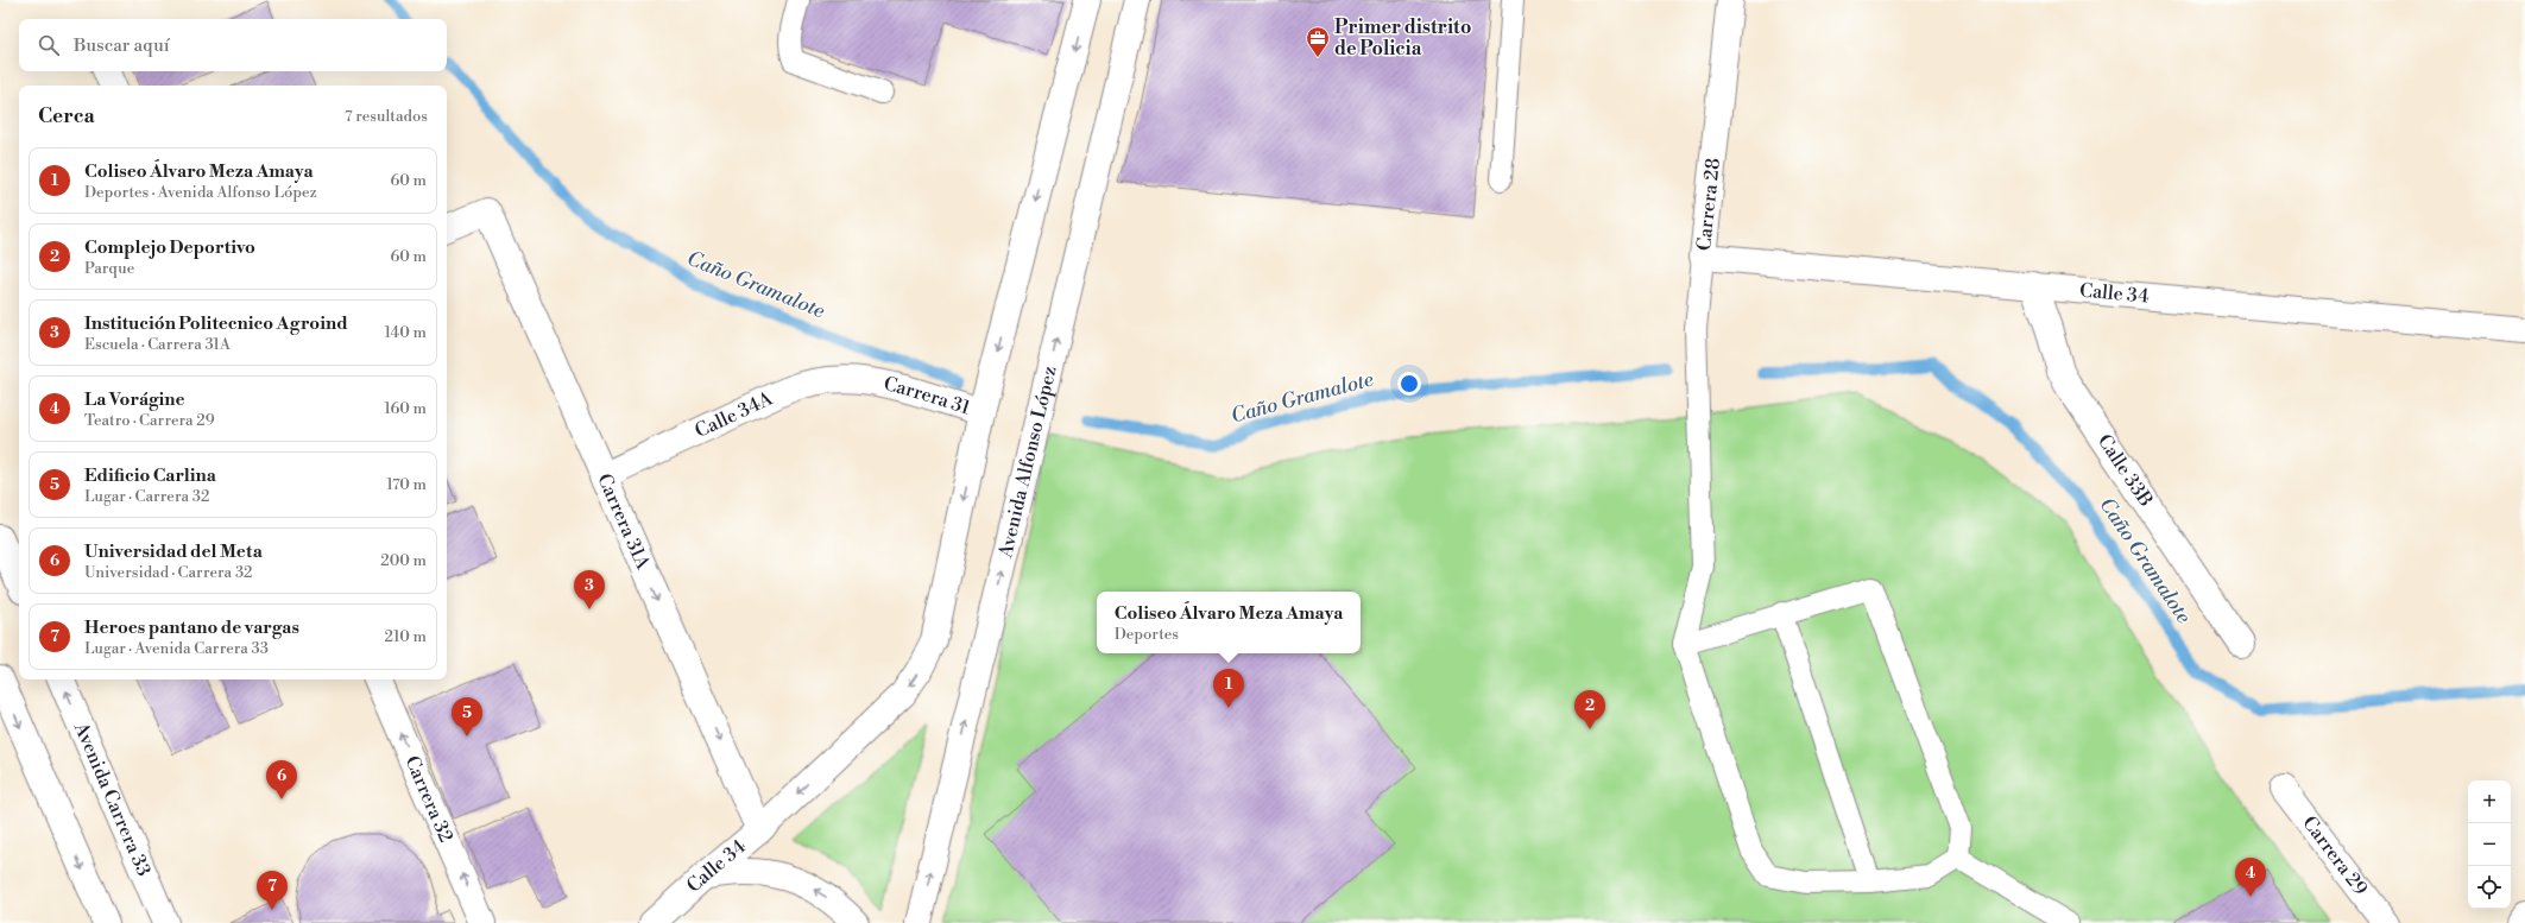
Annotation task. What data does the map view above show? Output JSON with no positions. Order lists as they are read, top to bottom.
{
  "streets": {
    "street": [
      "Carrera 28",
      "Calle 34",
      "Carrera 31",
      "Calle 34A",
      "Avenida Alfonso López",
      "Calle 33B",
      "Carrera 31A",
      "Avenida Carrera 33",
      "Carrera 32",
      "Carrera 29"
    ]
  },
  "crossings": [
    ["Carrera 28", "Calle 34"],
    ["Calle 34", "Calle 33B"],
    ["Calle 34", "Carrera 31A"],
    ["Carrera 31", "Calle 34A"],
    ["Calle 34A", "Carrera 31A"]
  ],
  "one_way": ["Carrera 31A", "Carrera 32"],
  "water": ["Caño Gramalote"],
  "places": {
    "office": ["Primer distrito de Policia"]
  },
  "page": {
    "search": "Buscar aquí",
    "heading": ["Cerca", "7 resultados"],
    "list": [
      {
        "mark": "1",
        "name": "Coliseo Álvaro Meza Amaya",
        "note": "Deportes · Avenida Alfonso López",
        "value": "60 m"
      },
      {
        "mark": "2",
        "name": "Complejo Deportivo",
        "note": "Parque",
        "value": "60 m"
      },
      {
        "mark": "3",
        "name": "Institución Politecnico Agroind",
        "note": "Escuela · Carrera 31A",
        "value": "140 m"
      },
      {
        "mark": "4",
        "name": "La Vorágine",
        "note": "Teatro · Carrera 29",
        "value": "160 m"
      },
      {
        "mark": "5",
        "name": "Edificio Carlina",
        "note": "Lugar · Carrera 32",
        "value": "170 m"
      },
      {
        "mark": "6",
        "name": "Universidad del Meta",
        "note": "Universidad · Carrera 32",
        "value": "200 m"
      },
      {
        "mark": "7",
        "name": "Heroes pantano de vargas",
        "note": "Lugar · Avenida Carrera 33",
        "value": "210 m"
      }
    ],
    "pins": [
      "3",
      "1",
      "2",
      "5",
      "6",
      "4",
      "7"
    ],
    "popup": ["Coliseo Álvaro Meza Amaya", "Deportes"],
    "map_buttons": ["+", "−"]
  }
}
